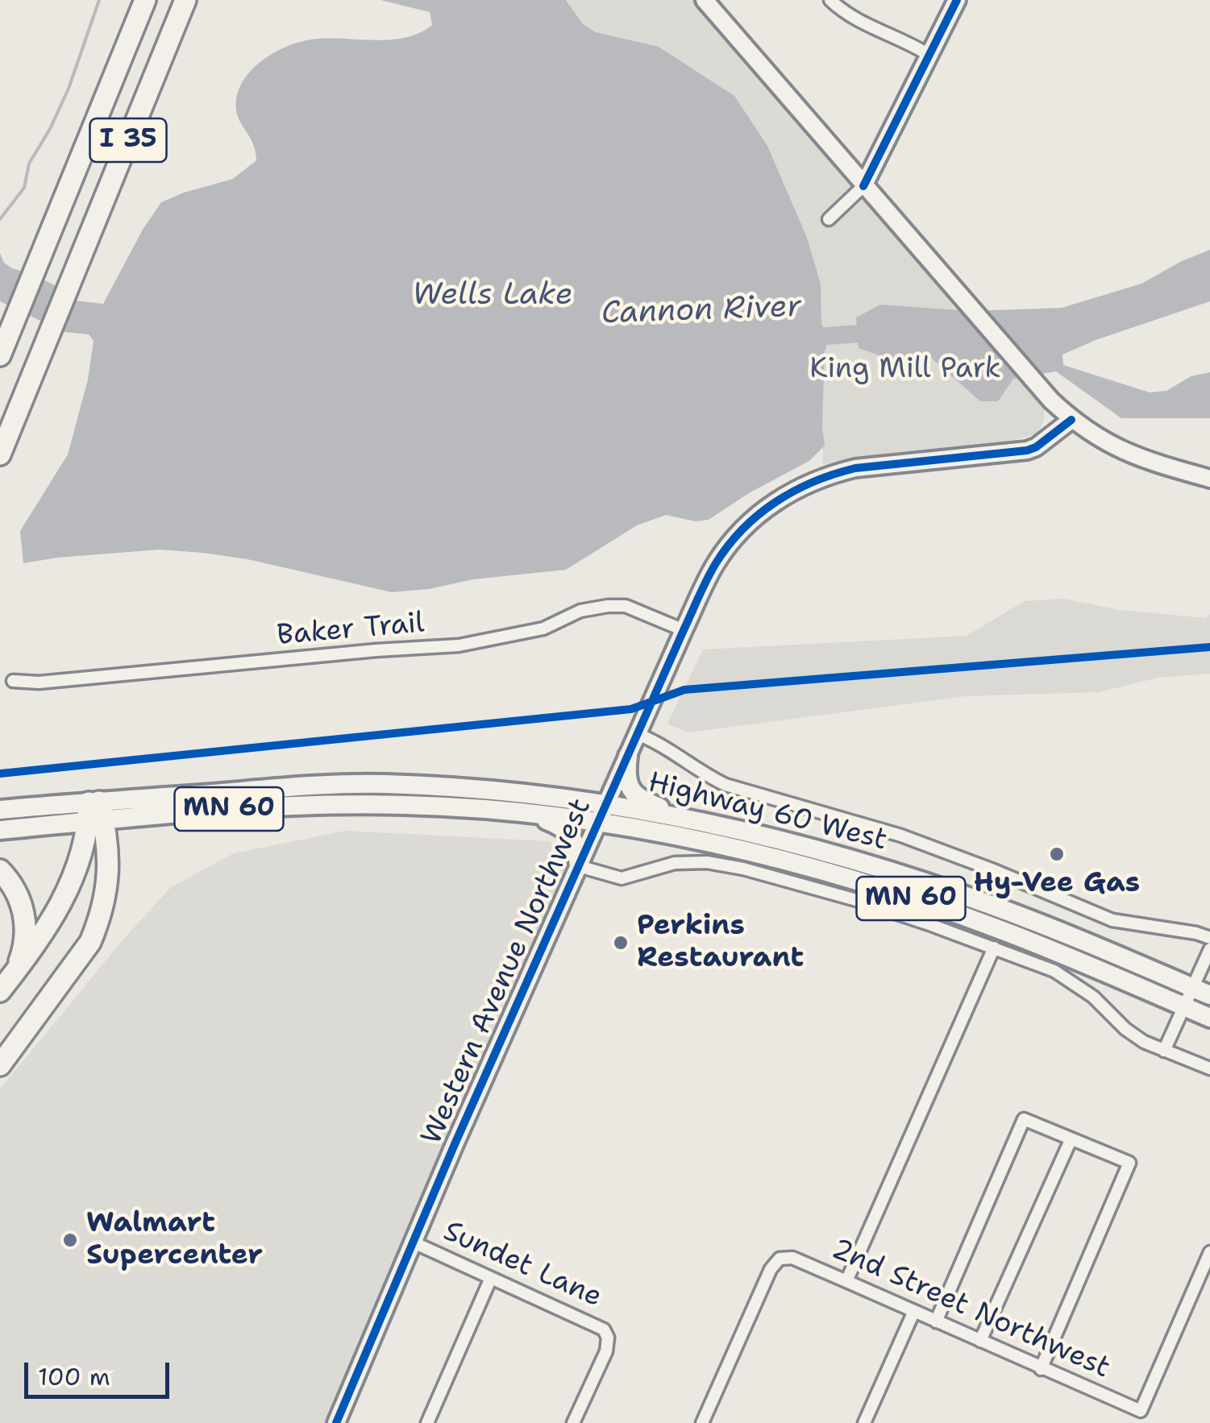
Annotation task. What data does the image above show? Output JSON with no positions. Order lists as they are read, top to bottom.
{
  "streets": {
    "highway": ["I 35"],
    "main road": ["MN 60", "Highway 60 West"],
    "street": [
      "Baker Trail",
      "Western Avenue Northwest",
      "Sundet Lane",
      "2nd Street Northwest"
    ]
  },
  "crossings": [
    ["Baker Trail", "Western Avenue Northwest"],
    ["Highway 60 West", "Western Avenue Northwest"],
    ["Western Avenue Northwest", "Sundet Lane"]
  ],
  "water": ["Wells Lake", "Cannon River"],
  "parks": ["King Mill Park"],
  "places": ["Hy-Vee Gas", "Perkins Restaurant", "Walmart Supercenter"],
  "scale_bar": "100 m"
}
